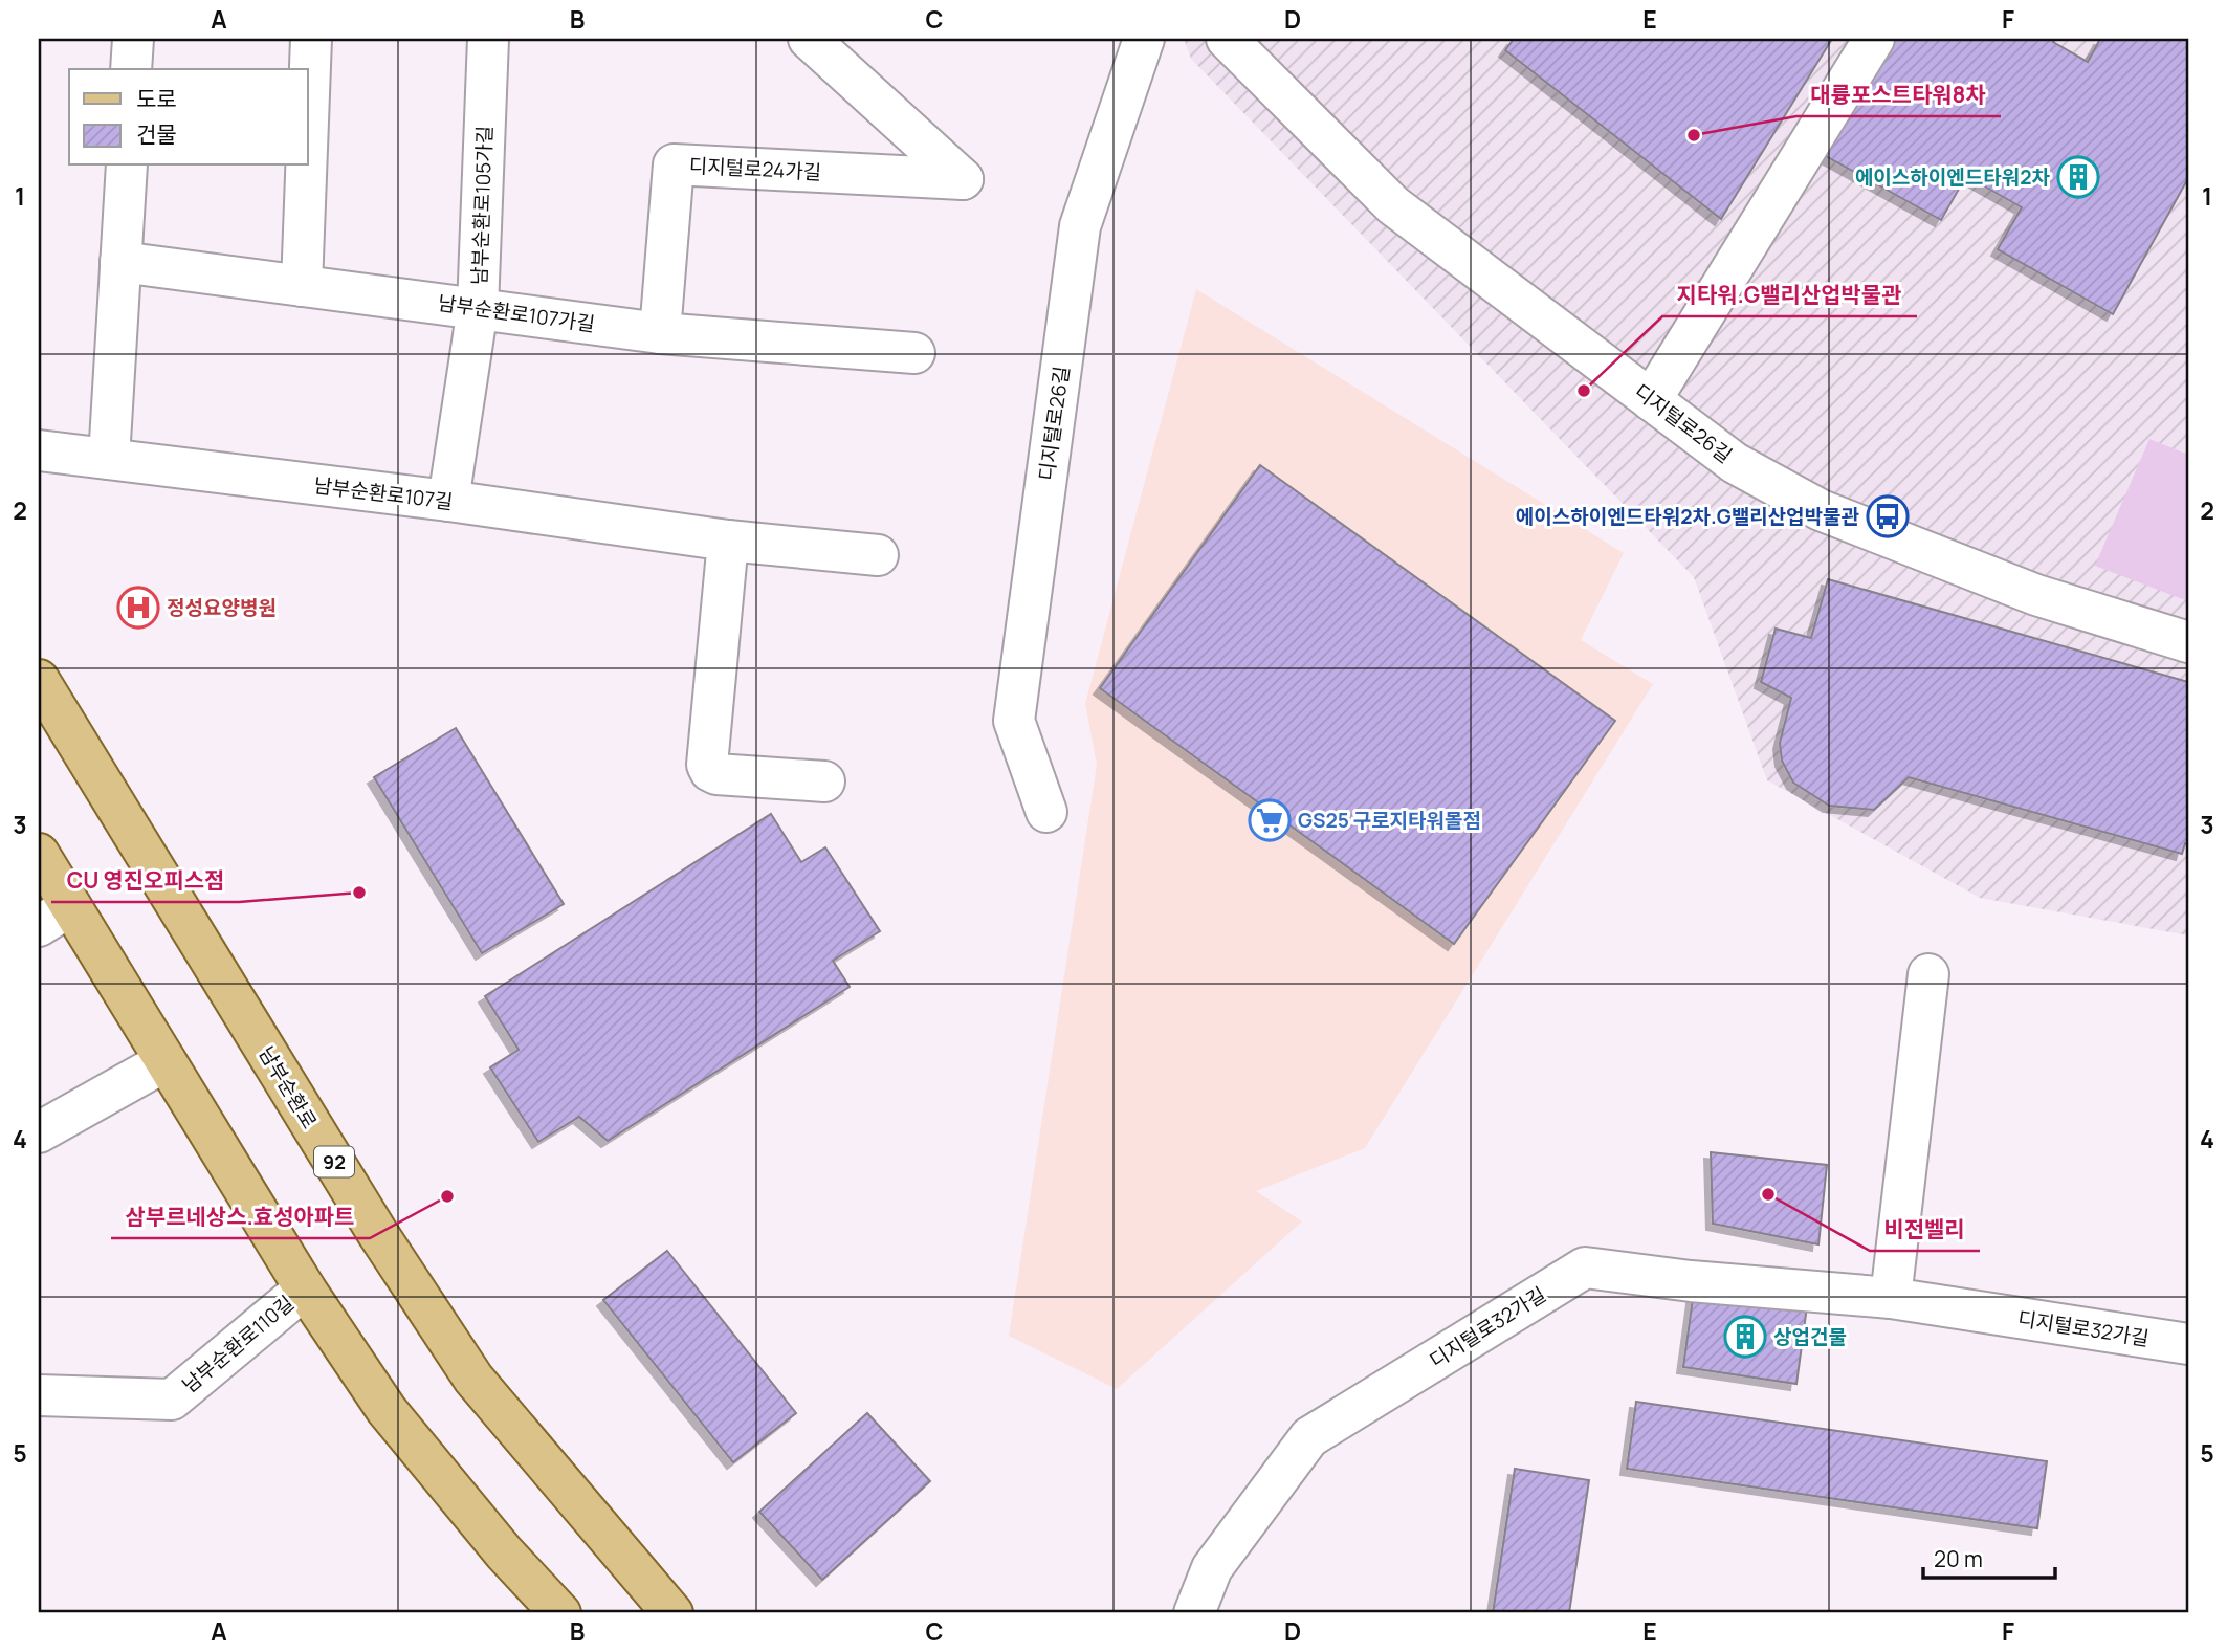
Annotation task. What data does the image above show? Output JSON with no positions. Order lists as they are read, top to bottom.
{
  "streets": {
    "main road": ["남부순환로", "92"],
    "street": [
      "디지털로24가길",
      "남부순환로105가길",
      "남부순환로107가길",
      "디지털로26길",
      "남부순환로107길",
      "디지털로32가길",
      "남부순환로110길"
    ]
  },
  "crossings": [
    ["디지털로24가길", "남부순환로107가길"],
    ["남부순환로105가길", "남부순환로107가길"],
    ["남부순환로105가길", "남부순환로107길"]
  ],
  "places": {
    "other": [
      "대륭포스트타워8차",
      "지타워.G밸리산업박물관",
      "CU 영진오피스점",
      "비전벨리",
      "삼부르네상스.효성아파트"
    ],
    "building": ["에이스하이엔드타워2차", "상업건물"],
    "bus stop": ["에이스하이엔드타워2차.G밸리산업박물관"],
    "hospital": ["정성요양병원"],
    "supermarket": ["GS25 구로지타워몰점"]
  },
  "legend": ["도로", "건물"],
  "scale_bar": "20 m",
  "grid": {
    "columns": [
      "A",
      "B",
      "C",
      "D",
      "E",
      "F"
    ],
    "rows": [
      "1",
      "2",
      "3",
      "4",
      "5"
    ]
  }
}
